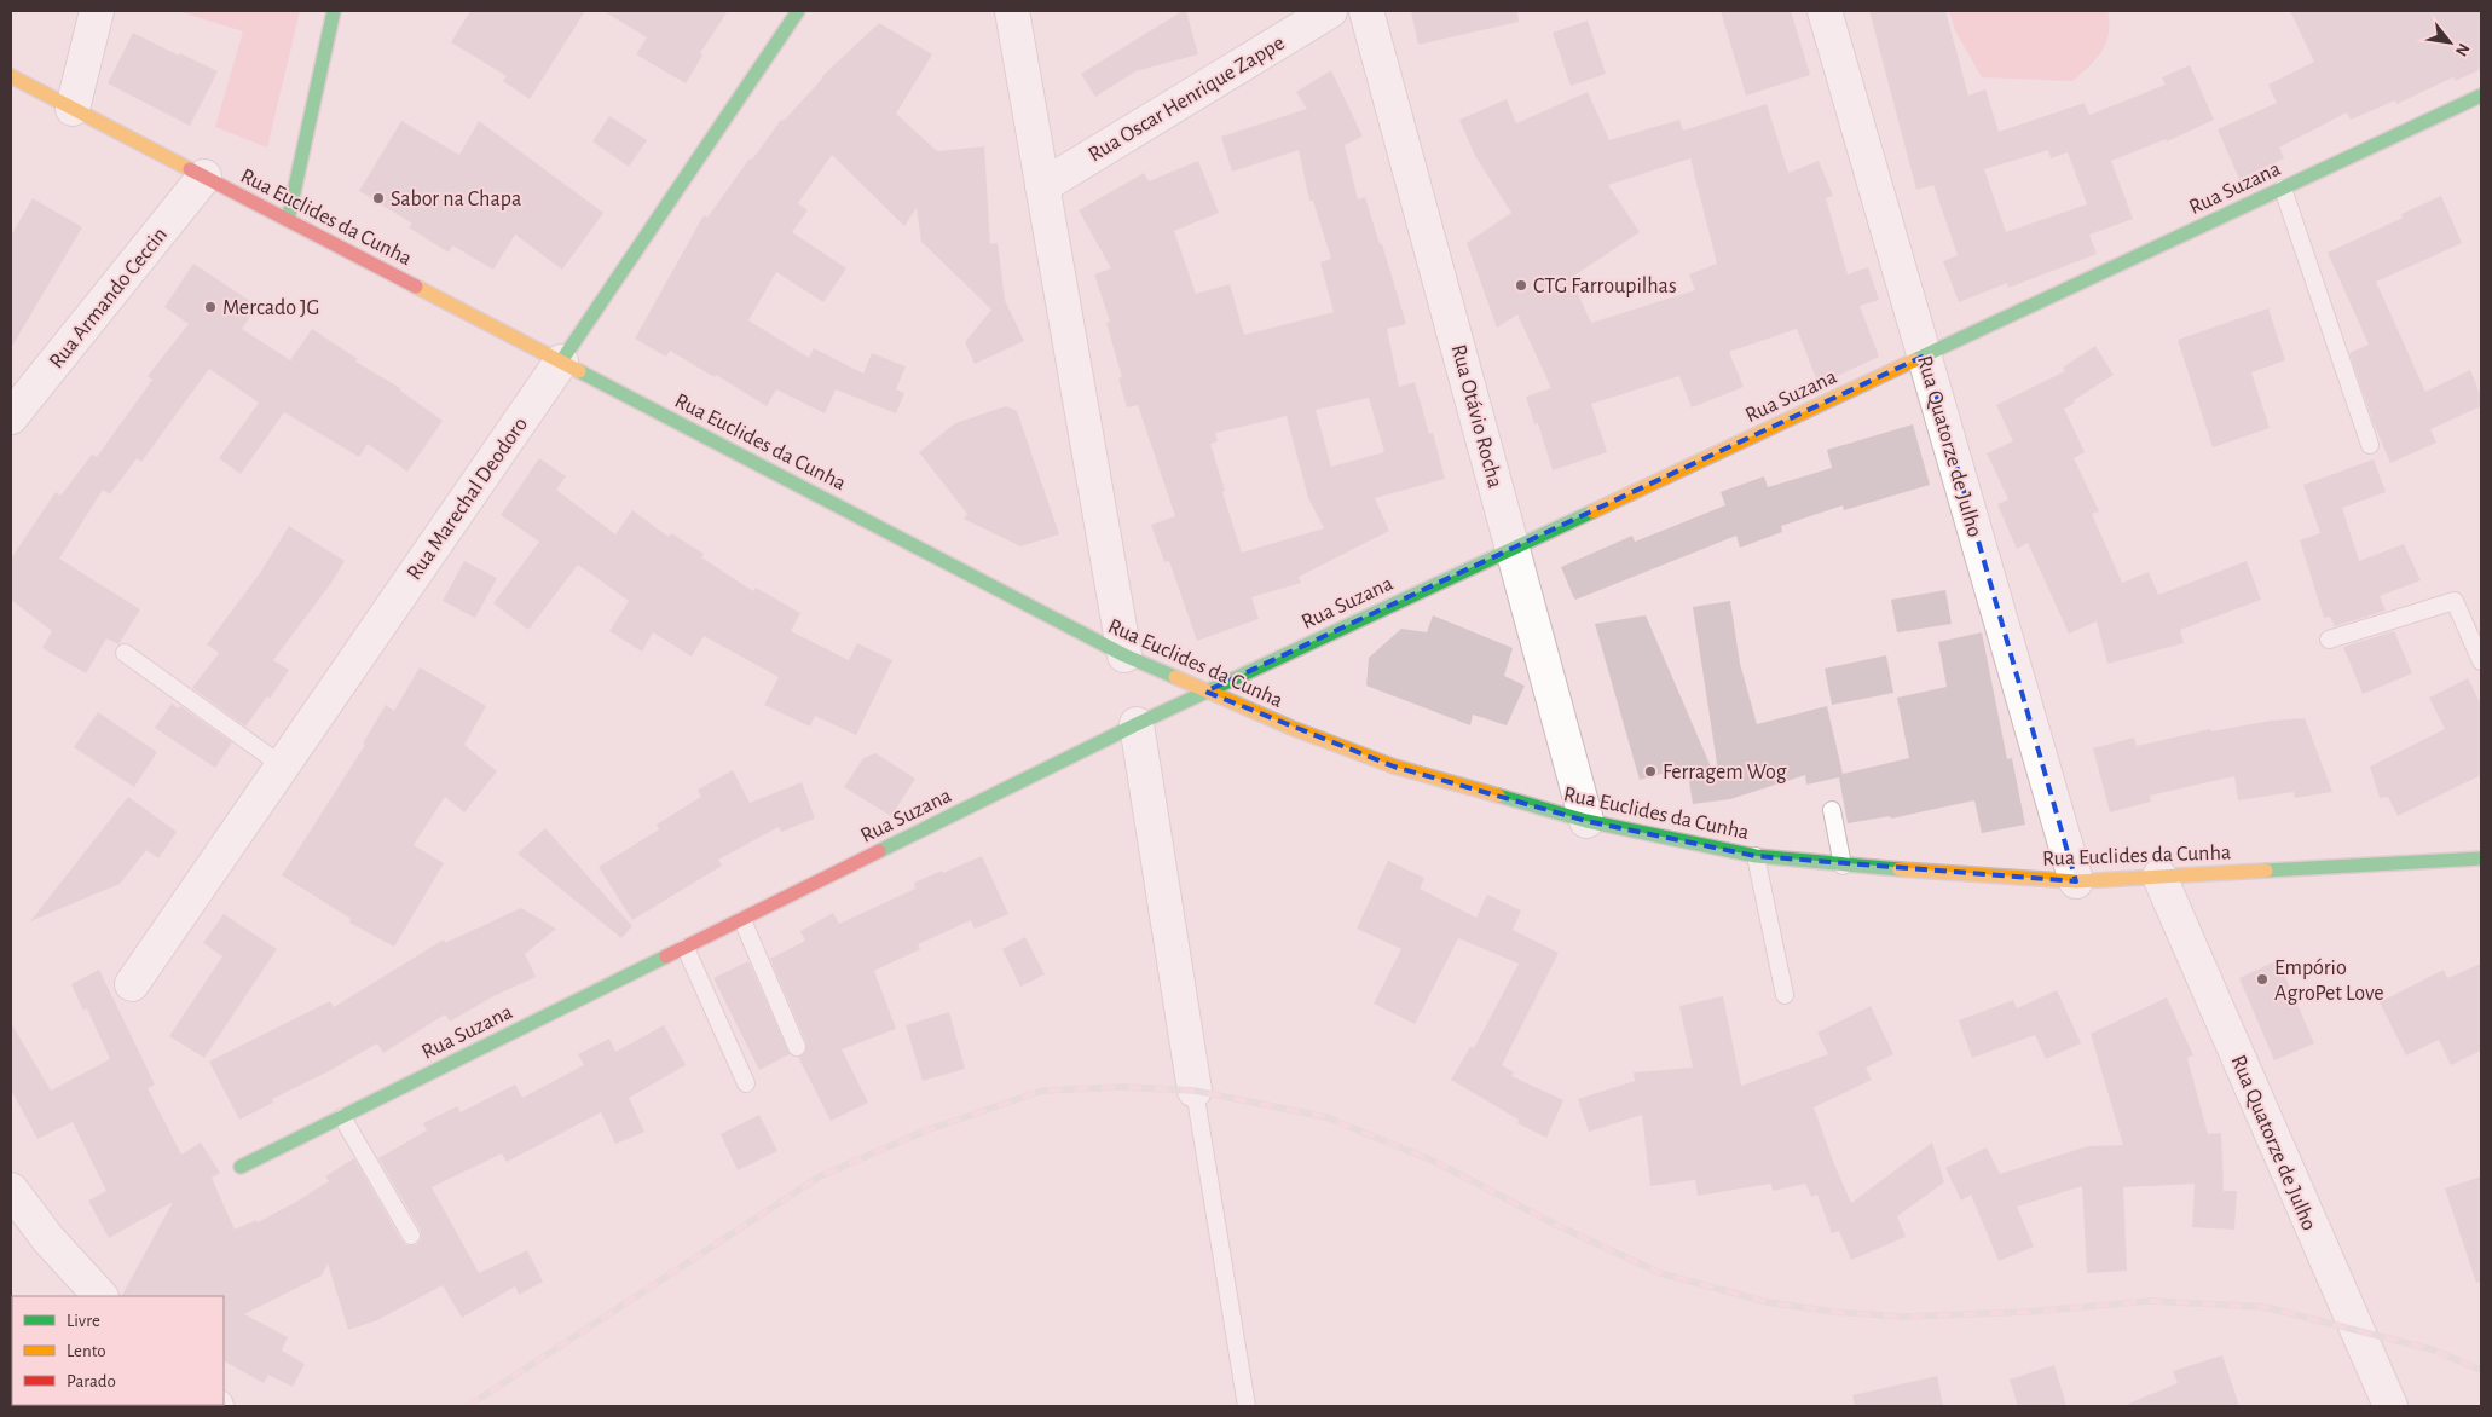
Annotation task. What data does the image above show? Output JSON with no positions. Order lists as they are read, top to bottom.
{
  "streets": {
    "street": [
      "Rua Oscar Henrique Zappe",
      "Rua Suzana",
      "Rua Euclides da Cunha",
      "Rua Armando Ceccin",
      "Rua Otávio Rocha",
      "Rua Quatorze de Julho",
      "Rua Marechal Deodoro"
    ]
  },
  "crossings": [
    ["Rua Suzana", "Rua Euclides da Cunha"],
    ["Rua Suzana", "Rua Otávio Rocha"],
    ["Rua Suzana", "Rua Quatorze de Julho"],
    ["Rua Euclides da Cunha", "Rua Armando Ceccin"],
    ["Rua Euclides da Cunha", "Rua Otávio Rocha"],
    ["Rua Euclides da Cunha", "Rua Quatorze de Julho"],
    ["Rua Euclides da Cunha", "Rua Marechal Deodoro"]
  ],
  "places": [
    "Sabor na Chapa",
    "CTG Farroupilhas",
    "Mercado JG",
    "Ferragem Wog",
    "Empório AgroPet Love"
  ],
  "legend": ["Livre", "Lento", "Parado"],
  "north": "bottom right"
}
